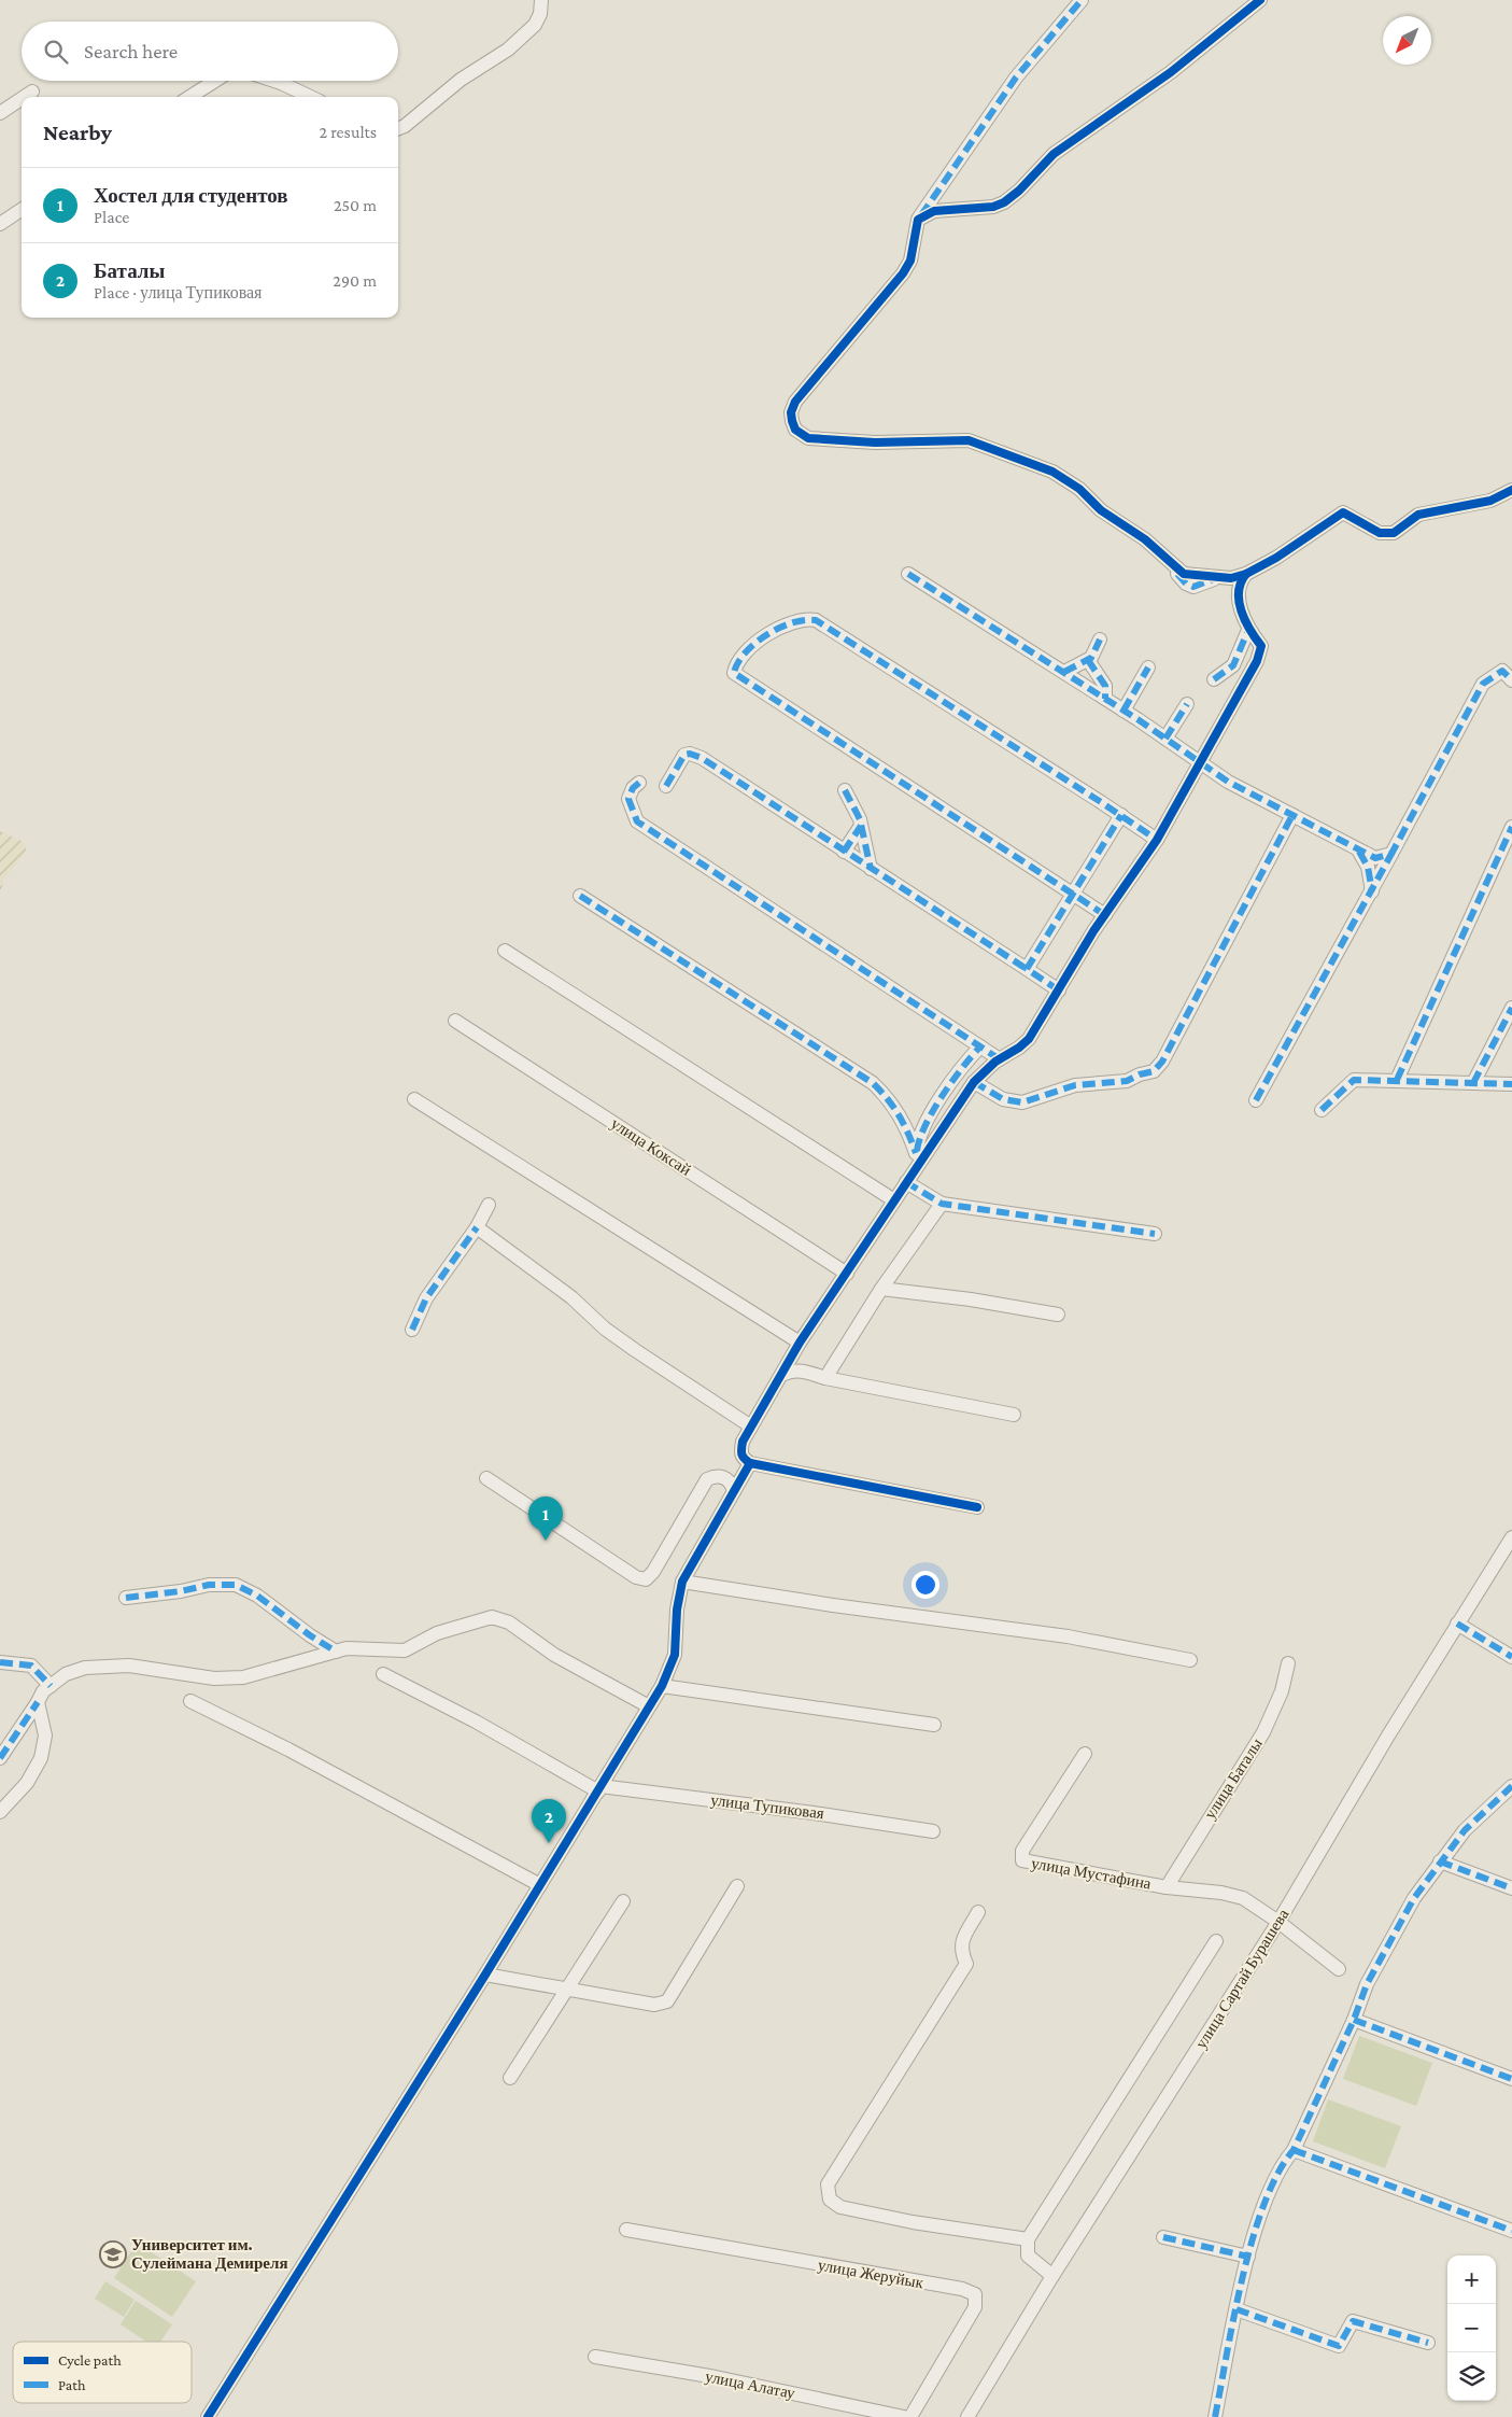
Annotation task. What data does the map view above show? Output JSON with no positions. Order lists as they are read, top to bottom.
{
  "streets": {
    "street": [
      "улица Коксай",
      "улица Баталы",
      "улица Тупиковая",
      "улица Мустафина",
      "улица Сартай Бурашева",
      "улица Жеруйык",
      "улица Алатау"
    ]
  },
  "crossings": [
    ["улица Баталы", "улица Мустафина"],
    ["улица Мустафина", "улица Сартай Бурашева"]
  ],
  "places": {
    "school or university": ["Университет им. Сулеймана Демиреля"]
  },
  "legend": ["Cycle path", "Path"],
  "north": "bottom left",
  "page": {
    "search": "Search here",
    "heading": ["Nearby", "2 results"],
    "list": [
      {
        "mark": "1",
        "name": "Хостел для студентов",
        "note": "Place",
        "value": "250 m"
      },
      {
        "mark": "2",
        "name": "Баталы",
        "note": "Place · улица Тупиковая",
        "value": "290 m"
      }
    ],
    "pins": ["1", "2"],
    "map_buttons": ["+", "−"]
  }
}
